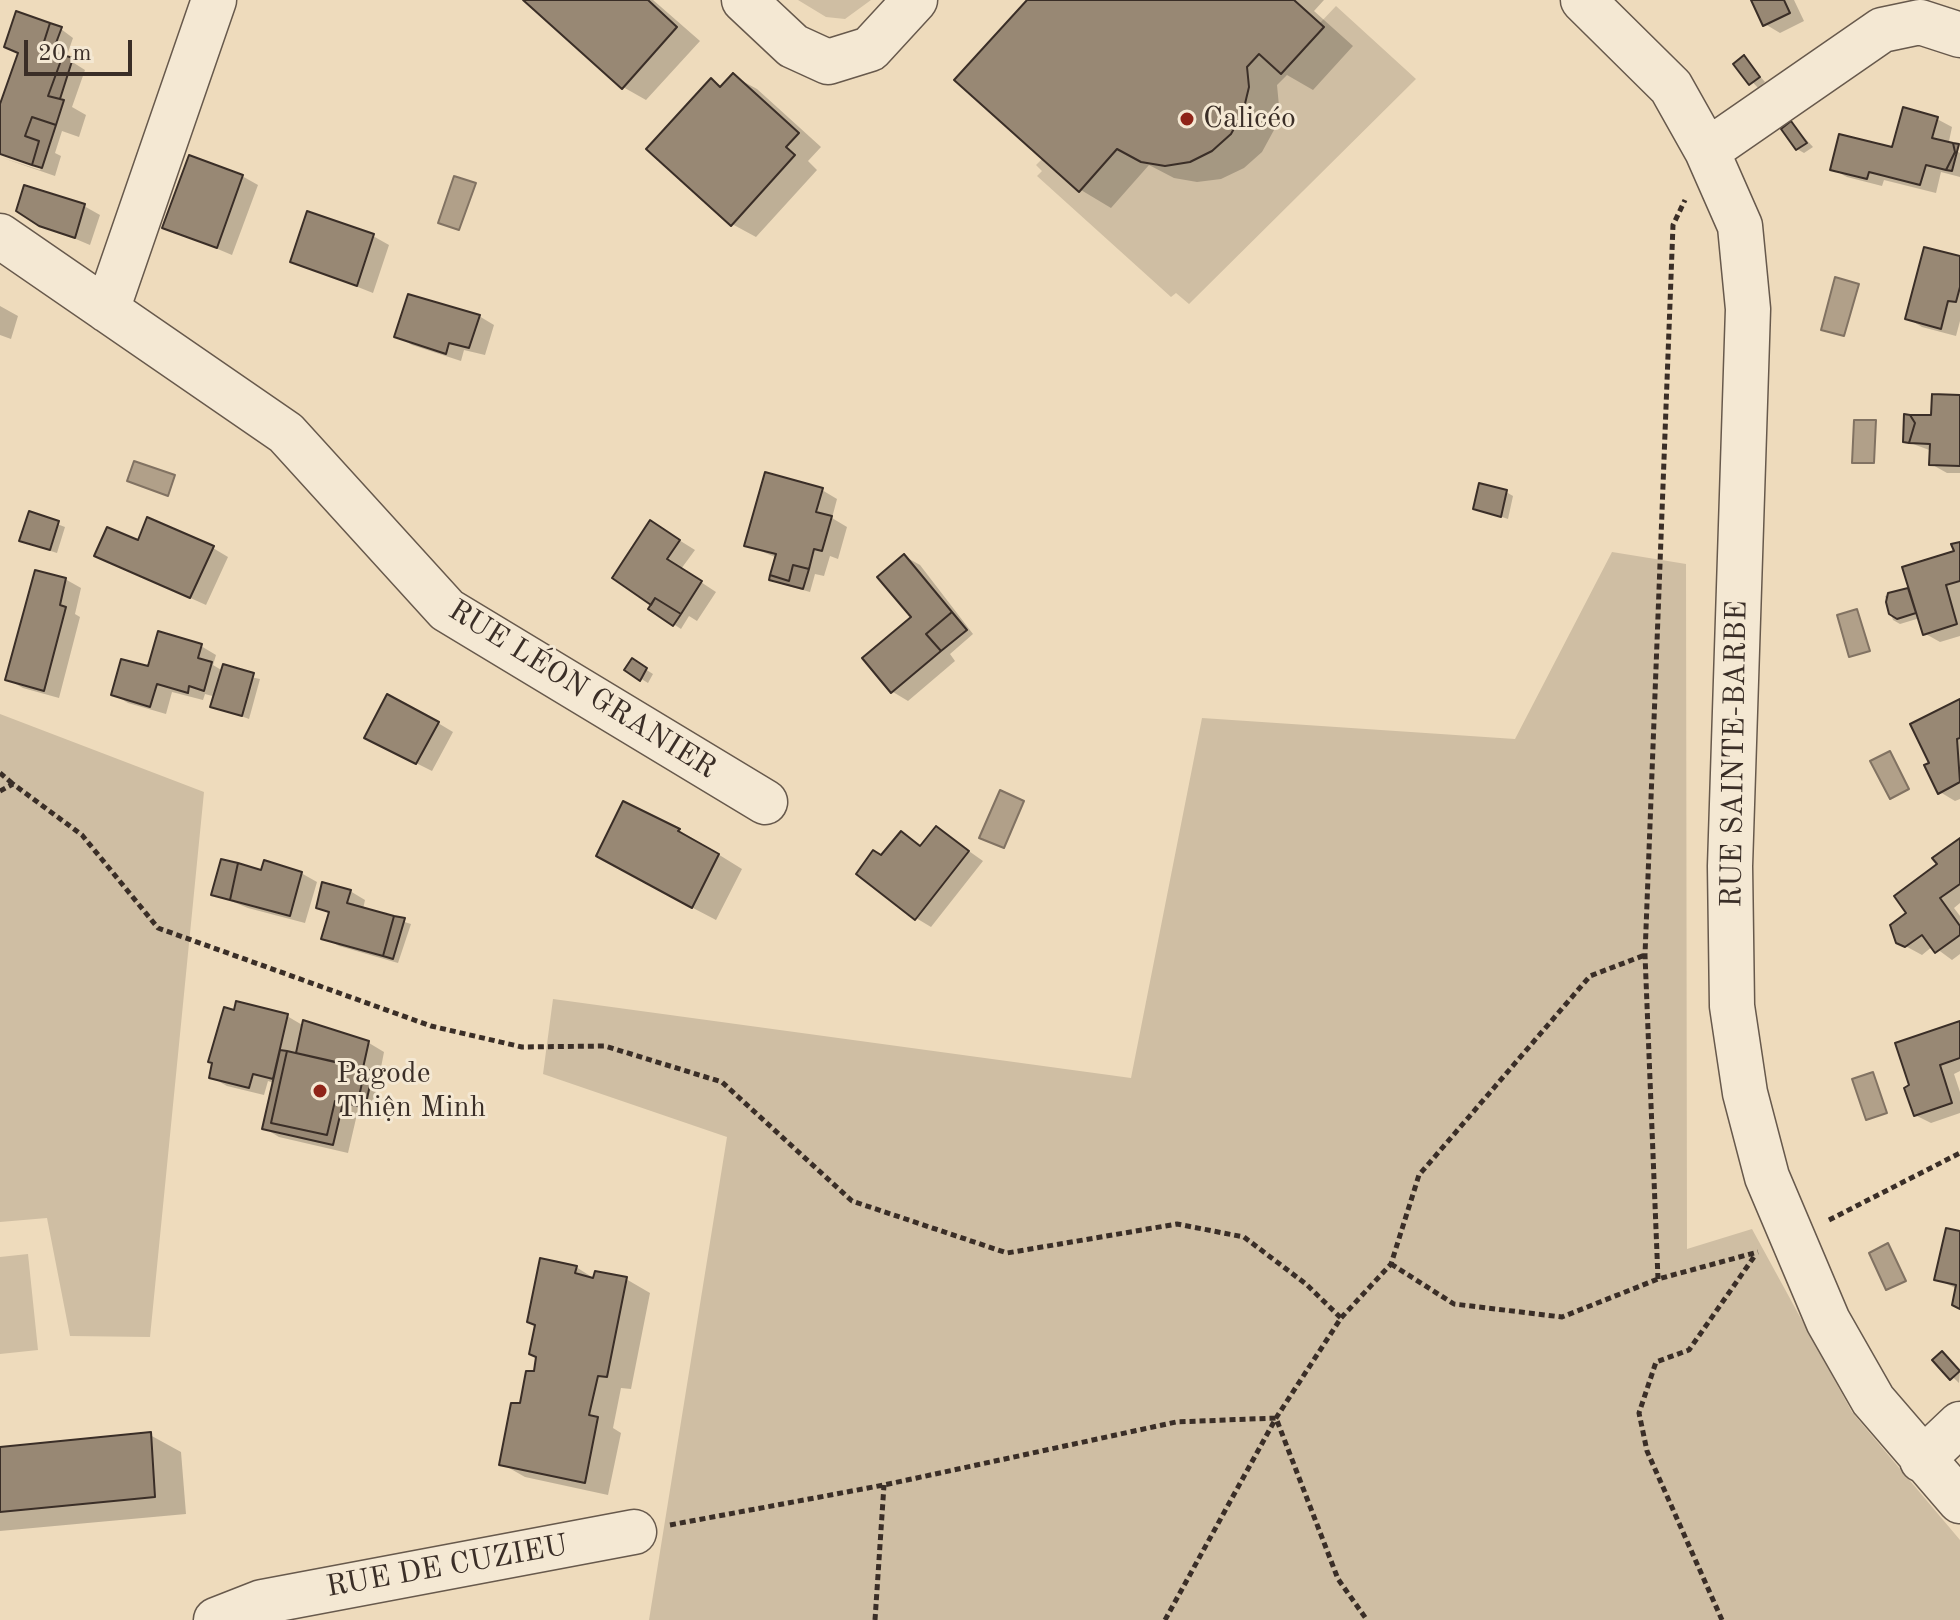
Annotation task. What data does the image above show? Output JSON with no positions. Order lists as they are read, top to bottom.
{
  "streets": {
    "street": ["RUE LÉON GRANIER", "RUE SAINTE-BARBE", "RUE DE CUZIEU"]
  },
  "places": ["Calicéo", "Pagode Thiện Minh"],
  "scale_bar": "20 m"
}
